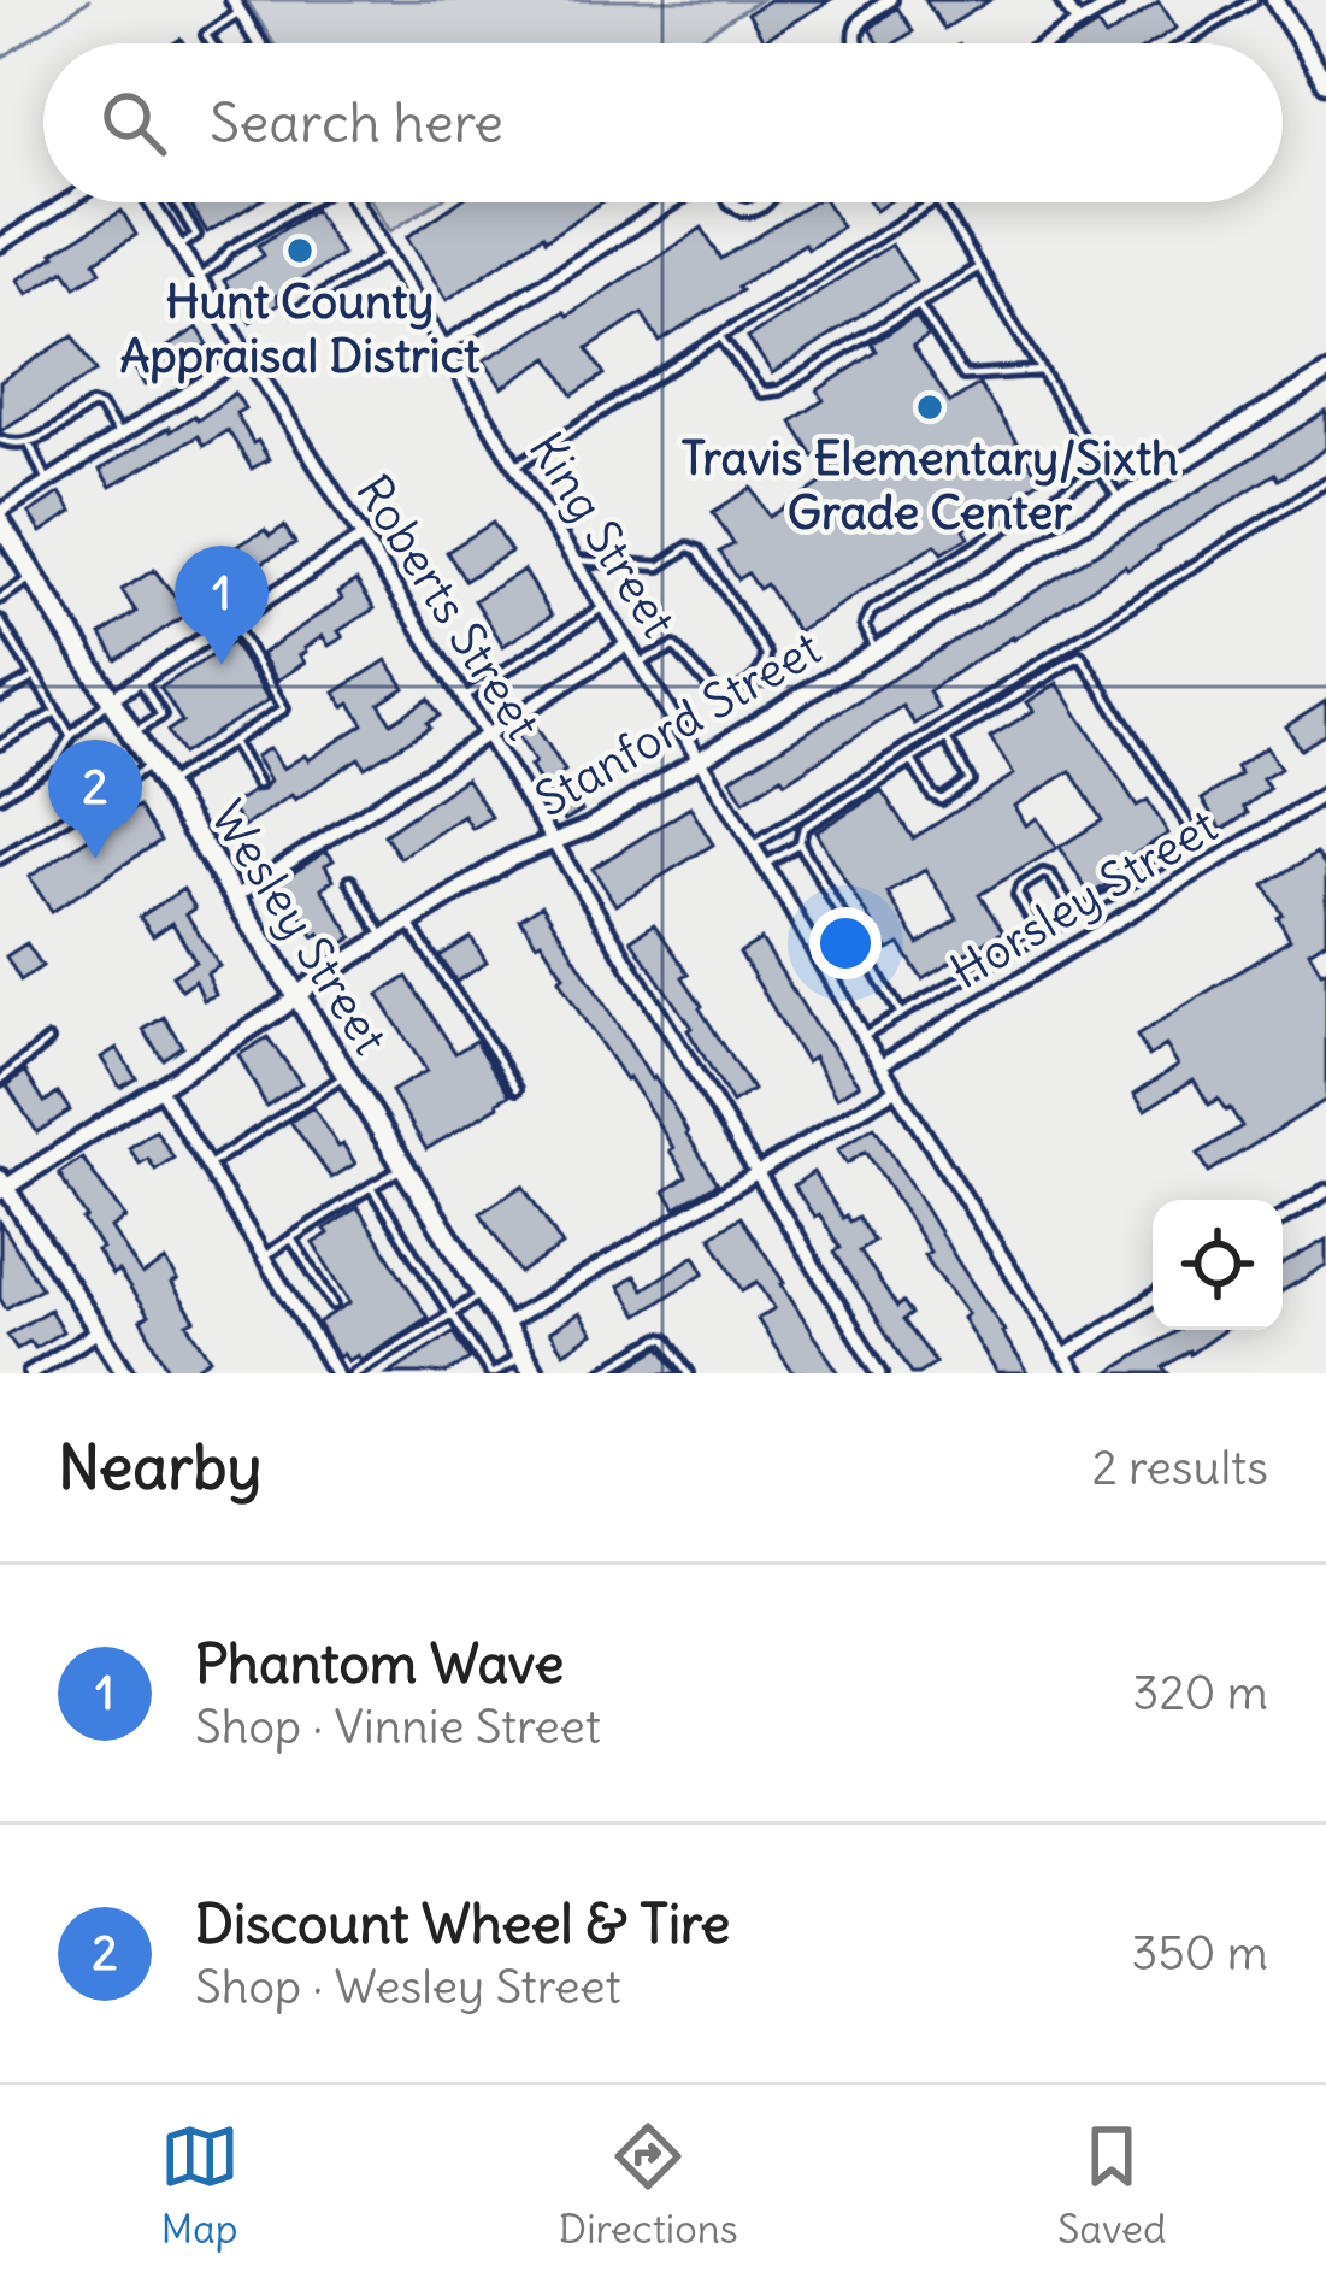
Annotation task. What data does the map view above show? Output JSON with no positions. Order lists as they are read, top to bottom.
{
  "streets": {
    "main road": ["Wesley Street"],
    "street": [
      "King Street",
      "Roberts Street",
      "Stanford Street",
      "Horsley Street"
    ]
  },
  "crossings": [
    ["King Street", "Stanford Street"],
    ["King Street", "Horsley Street"],
    ["Roberts Street", "Stanford Street"],
    ["Stanford Street", "Wesley Street"]
  ],
  "places": ["Hunt County Appraisal District", "Travis Elementary/Sixth Grade Center"],
  "page": {
    "search": "Search here",
    "pins": ["1", "2"],
    "heading": ["Nearby", "2 results"],
    "list": [
      {
        "mark": "1",
        "name": "Phantom Wave",
        "note": "Shop · Vinnie Street",
        "value": "320 m"
      },
      {
        "mark": "2",
        "name": "Discount Wheel & Tire",
        "note": "Shop · Wesley Street",
        "value": "350 m"
      }
    ],
    "nav": ["Map", "Directions", "Saved"]
  }
}
